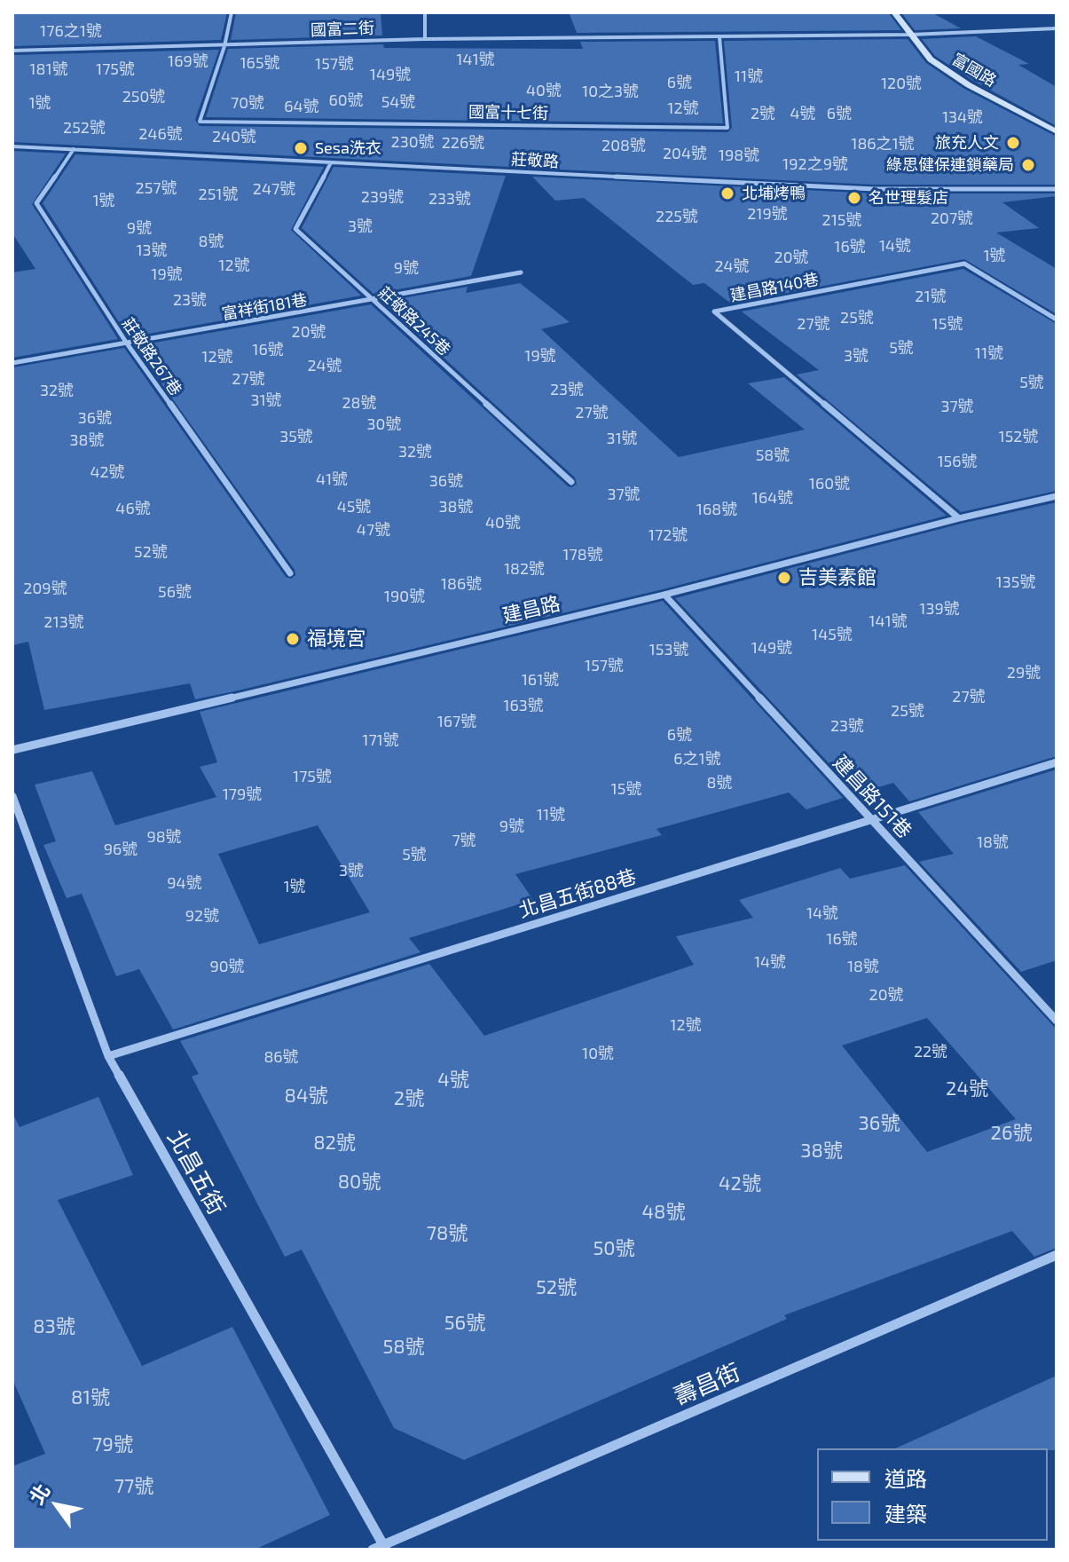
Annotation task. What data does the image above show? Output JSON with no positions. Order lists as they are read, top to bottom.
{
  "streets": {
    "street": [
      "國富二街",
      "富國路",
      "國富十七街",
      "莊敬路",
      "建昌路140巷",
      "富祥街181巷",
      "莊敬路245巷",
      "莊敬路267巷",
      "建昌路",
      "建昌路151巷",
      "北昌五街88巷",
      "北昌五街",
      "壽昌街"
    ]
  },
  "crossings": [
    ["國富二街", "富國路"],
    ["國富二街", "國富十七街"],
    ["莊敬路", "莊敬路245巷"],
    ["莊敬路", "莊敬路267巷"],
    ["建昌路140巷", "建昌路"],
    ["富祥街181巷", "莊敬路245巷"],
    ["富祥街181巷", "莊敬路267巷"],
    ["建昌路", "建昌路151巷"],
    ["建昌路151巷", "北昌五街88巷"],
    ["北昌五街88巷", "北昌五街"],
    ["北昌五街", "壽昌街"]
  ],
  "places": [
    "旅充人文",
    "Sesa洗衣",
    "綠思健保連鎖藥局",
    "北埔烤鴨",
    "名世理髮店",
    "吉美素館",
    "福境宮"
  ],
  "house_numbers": [
    "176之1號",
    "141號",
    "169號",
    "165號",
    "157號",
    "181號",
    "175號",
    "149號",
    "11號",
    "6號",
    "120號",
    "40號",
    "10之3號",
    "250號",
    "60號",
    "54號",
    "1號",
    "70號",
    "64號",
    "12號",
    "2號",
    "4號",
    "6號",
    "134號",
    "252號",
    "246號",
    "240號",
    "230號",
    "226號",
    "186之1號",
    "208號",
    "204號",
    "198號",
    "192之9號",
    "257號",
    "247號",
    "251號",
    "239號",
    "233號",
    "1號",
    "219號",
    "225號",
    "207號",
    "215號",
    "3號",
    "9號",
    "8號",
    "14號",
    "16號",
    "13號",
    "1號",
    "20號",
    "12號",
    "24號",
    "9號",
    "19號",
    "21號",
    "23號",
    "25號",
    "27號",
    "15號",
    "20號",
    "5號",
    "16號",
    "11號",
    "19號",
    "3號",
    "12號",
    "24號",
    "27號",
    "5號",
    "23號",
    "32號",
    "31號",
    "28號",
    "37號",
    "27號",
    "36號",
    "30號",
    "35號",
    "152號",
    "31號",
    "38號",
    "32號",
    "58號",
    "156號",
    "42號",
    "41號",
    "36號",
    "160號",
    "37號",
    "164號",
    "45號",
    "38號",
    "46號",
    "168號",
    "40號",
    "47號",
    "172號",
    "52號",
    "178號",
    "182號",
    "135號",
    "186號",
    "209號",
    "56號",
    "190號",
    "139號",
    "141號",
    "213號",
    "145號",
    "149號",
    "153號",
    "157號",
    "29號",
    "161號",
    "27號",
    "163號",
    "25號",
    "167號",
    "23號",
    "6號",
    "171號",
    "6之1號",
    "175號",
    "8號",
    "15號",
    "179號",
    "11號",
    "9號",
    "98號",
    "7號",
    "18號",
    "96號",
    "5號",
    "3號",
    "94號",
    "1號",
    "14號",
    "92號",
    "16號",
    "14號",
    "90號",
    "18號",
    "20號",
    "12號",
    "22號",
    "10號",
    "86號",
    "4號",
    "24號",
    "84號",
    "2號",
    "36號",
    "26號",
    "82號",
    "38號",
    "80號",
    "42號",
    "48號",
    "78號",
    "50號",
    "52號",
    "56號",
    "83號",
    "58號",
    "81號",
    "79號",
    "77號"
  ],
  "legend": ["道路", "建築"],
  "north": "top left"
}
